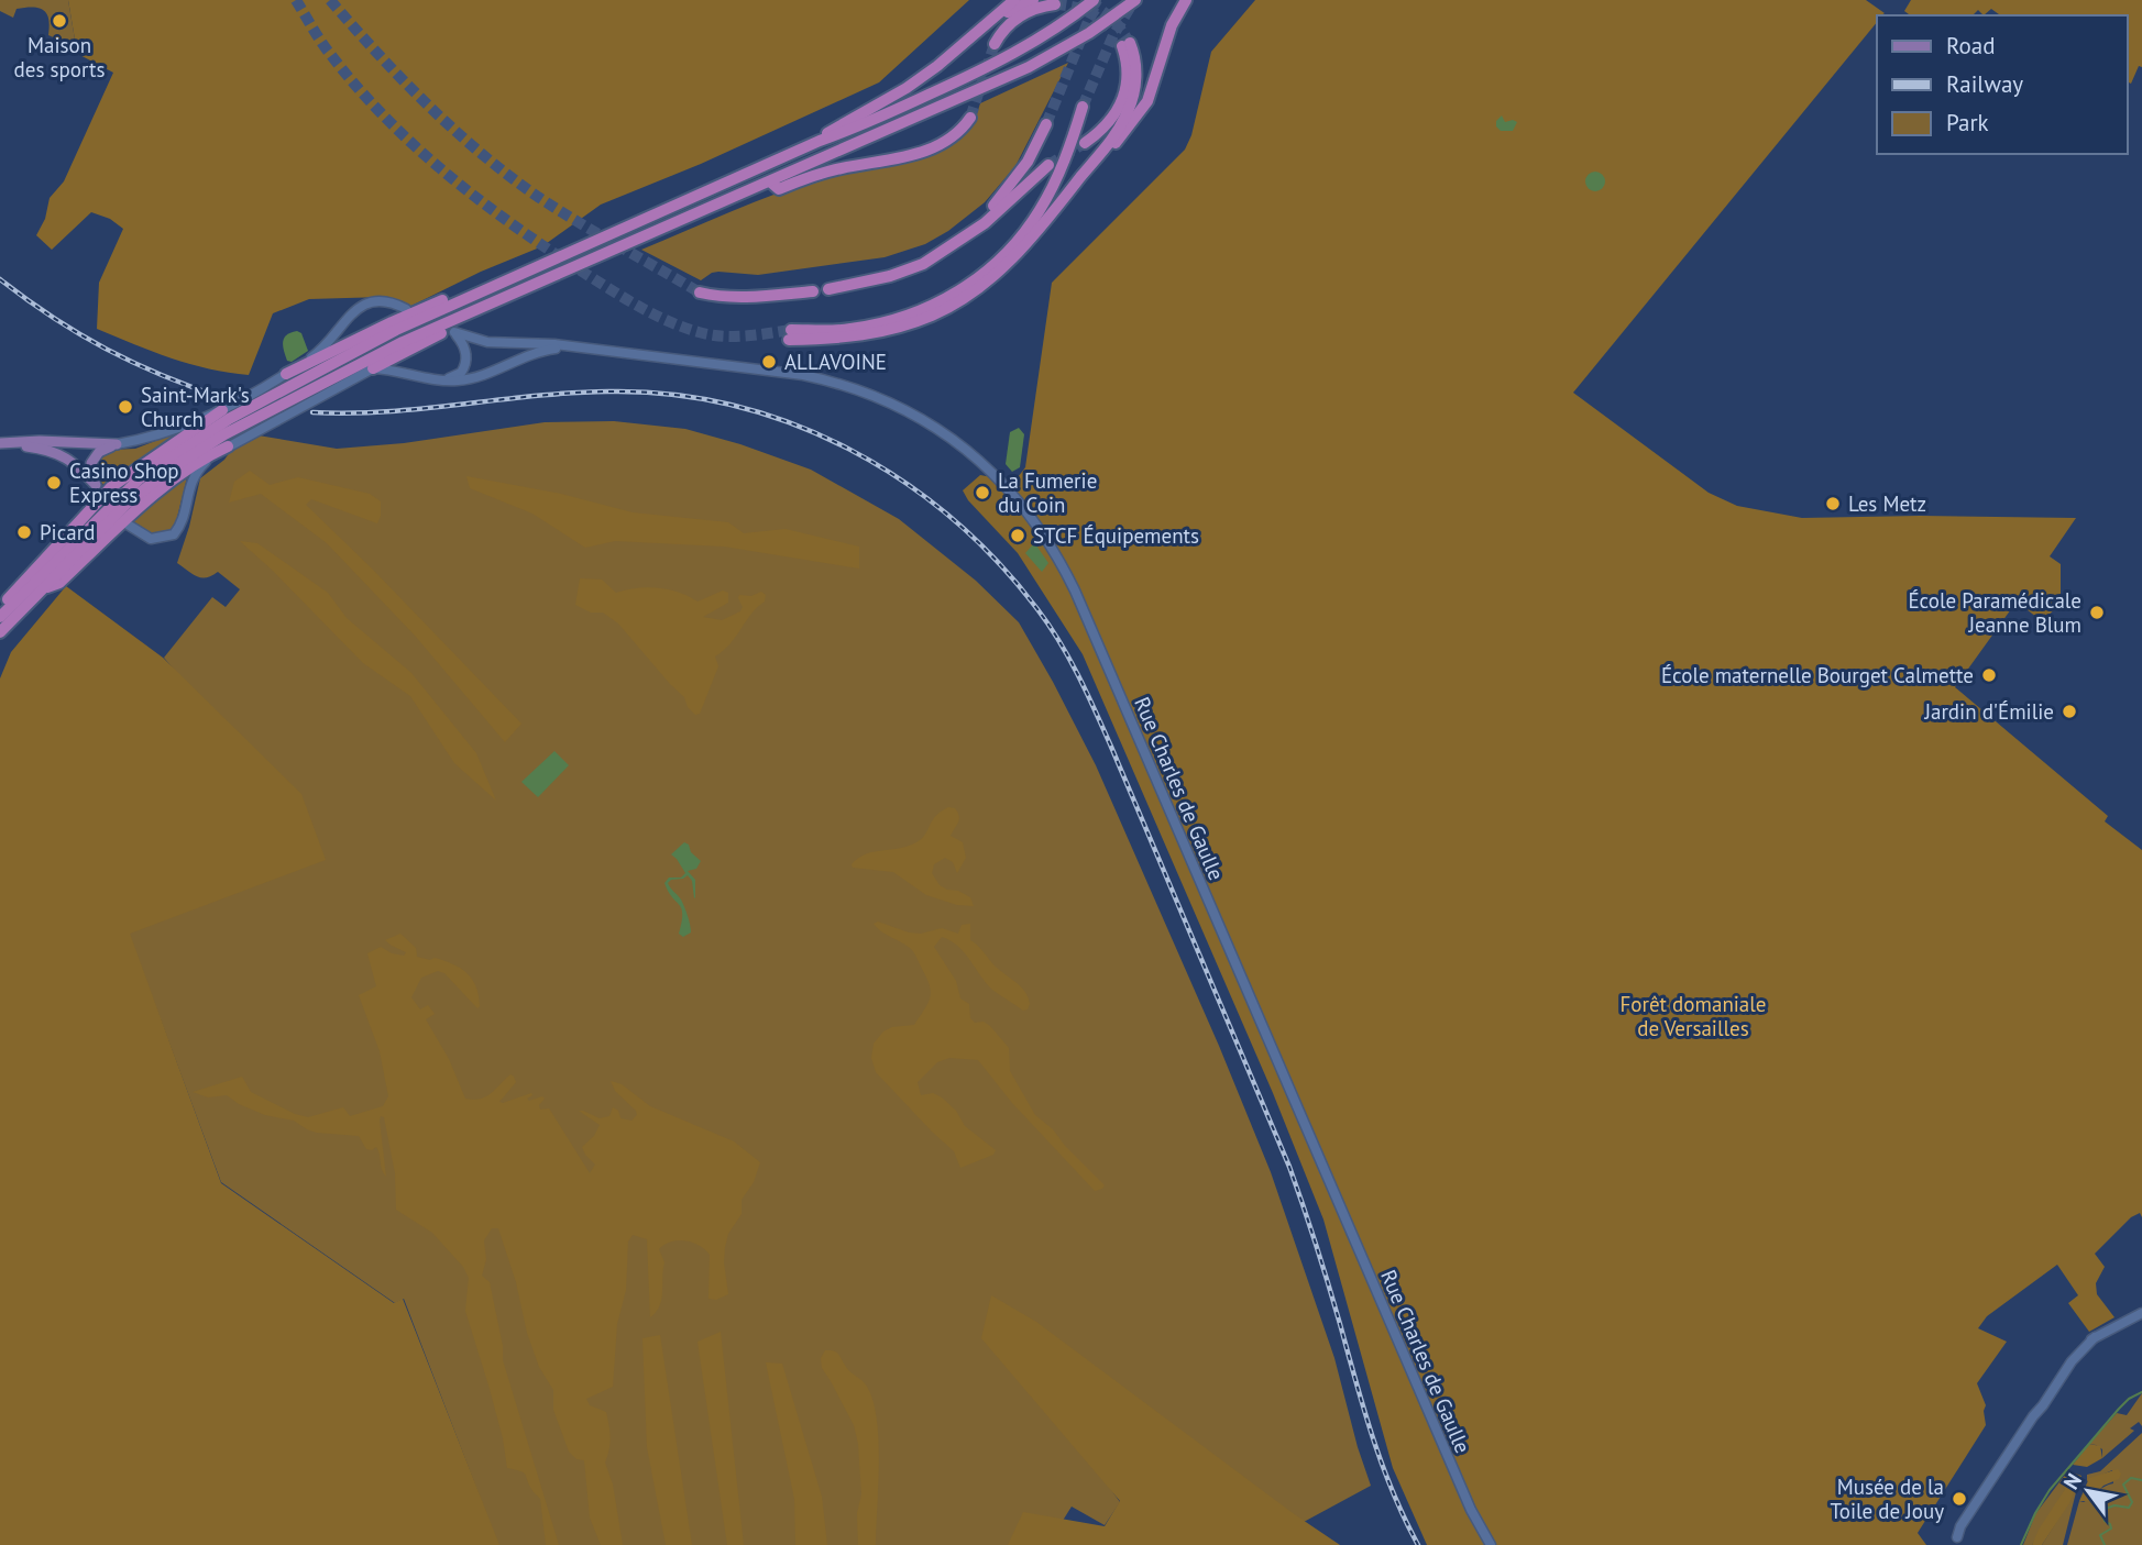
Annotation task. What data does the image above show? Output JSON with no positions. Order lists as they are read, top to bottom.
{
  "streets": {
    "main road": ["Rue Charles de Gaulle"]
  },
  "parks": ["Forêt domaniale de Versailles"],
  "places": [
    "Maison des sports",
    "ALLAVOINE",
    "Saint-Mark's Church",
    "Casino Shop Express",
    "La Fumerie du Coin",
    "Les Metz",
    "Picard",
    "STCF Équipements",
    "École Paramédicale Jeanne Blum",
    "École maternelle Bourget Calmette",
    "Jardin d'Émilie",
    "Musée de la Toile de Jouy"
  ],
  "legend": ["Road", "Railway", "Park"],
  "north": "top left"
}
